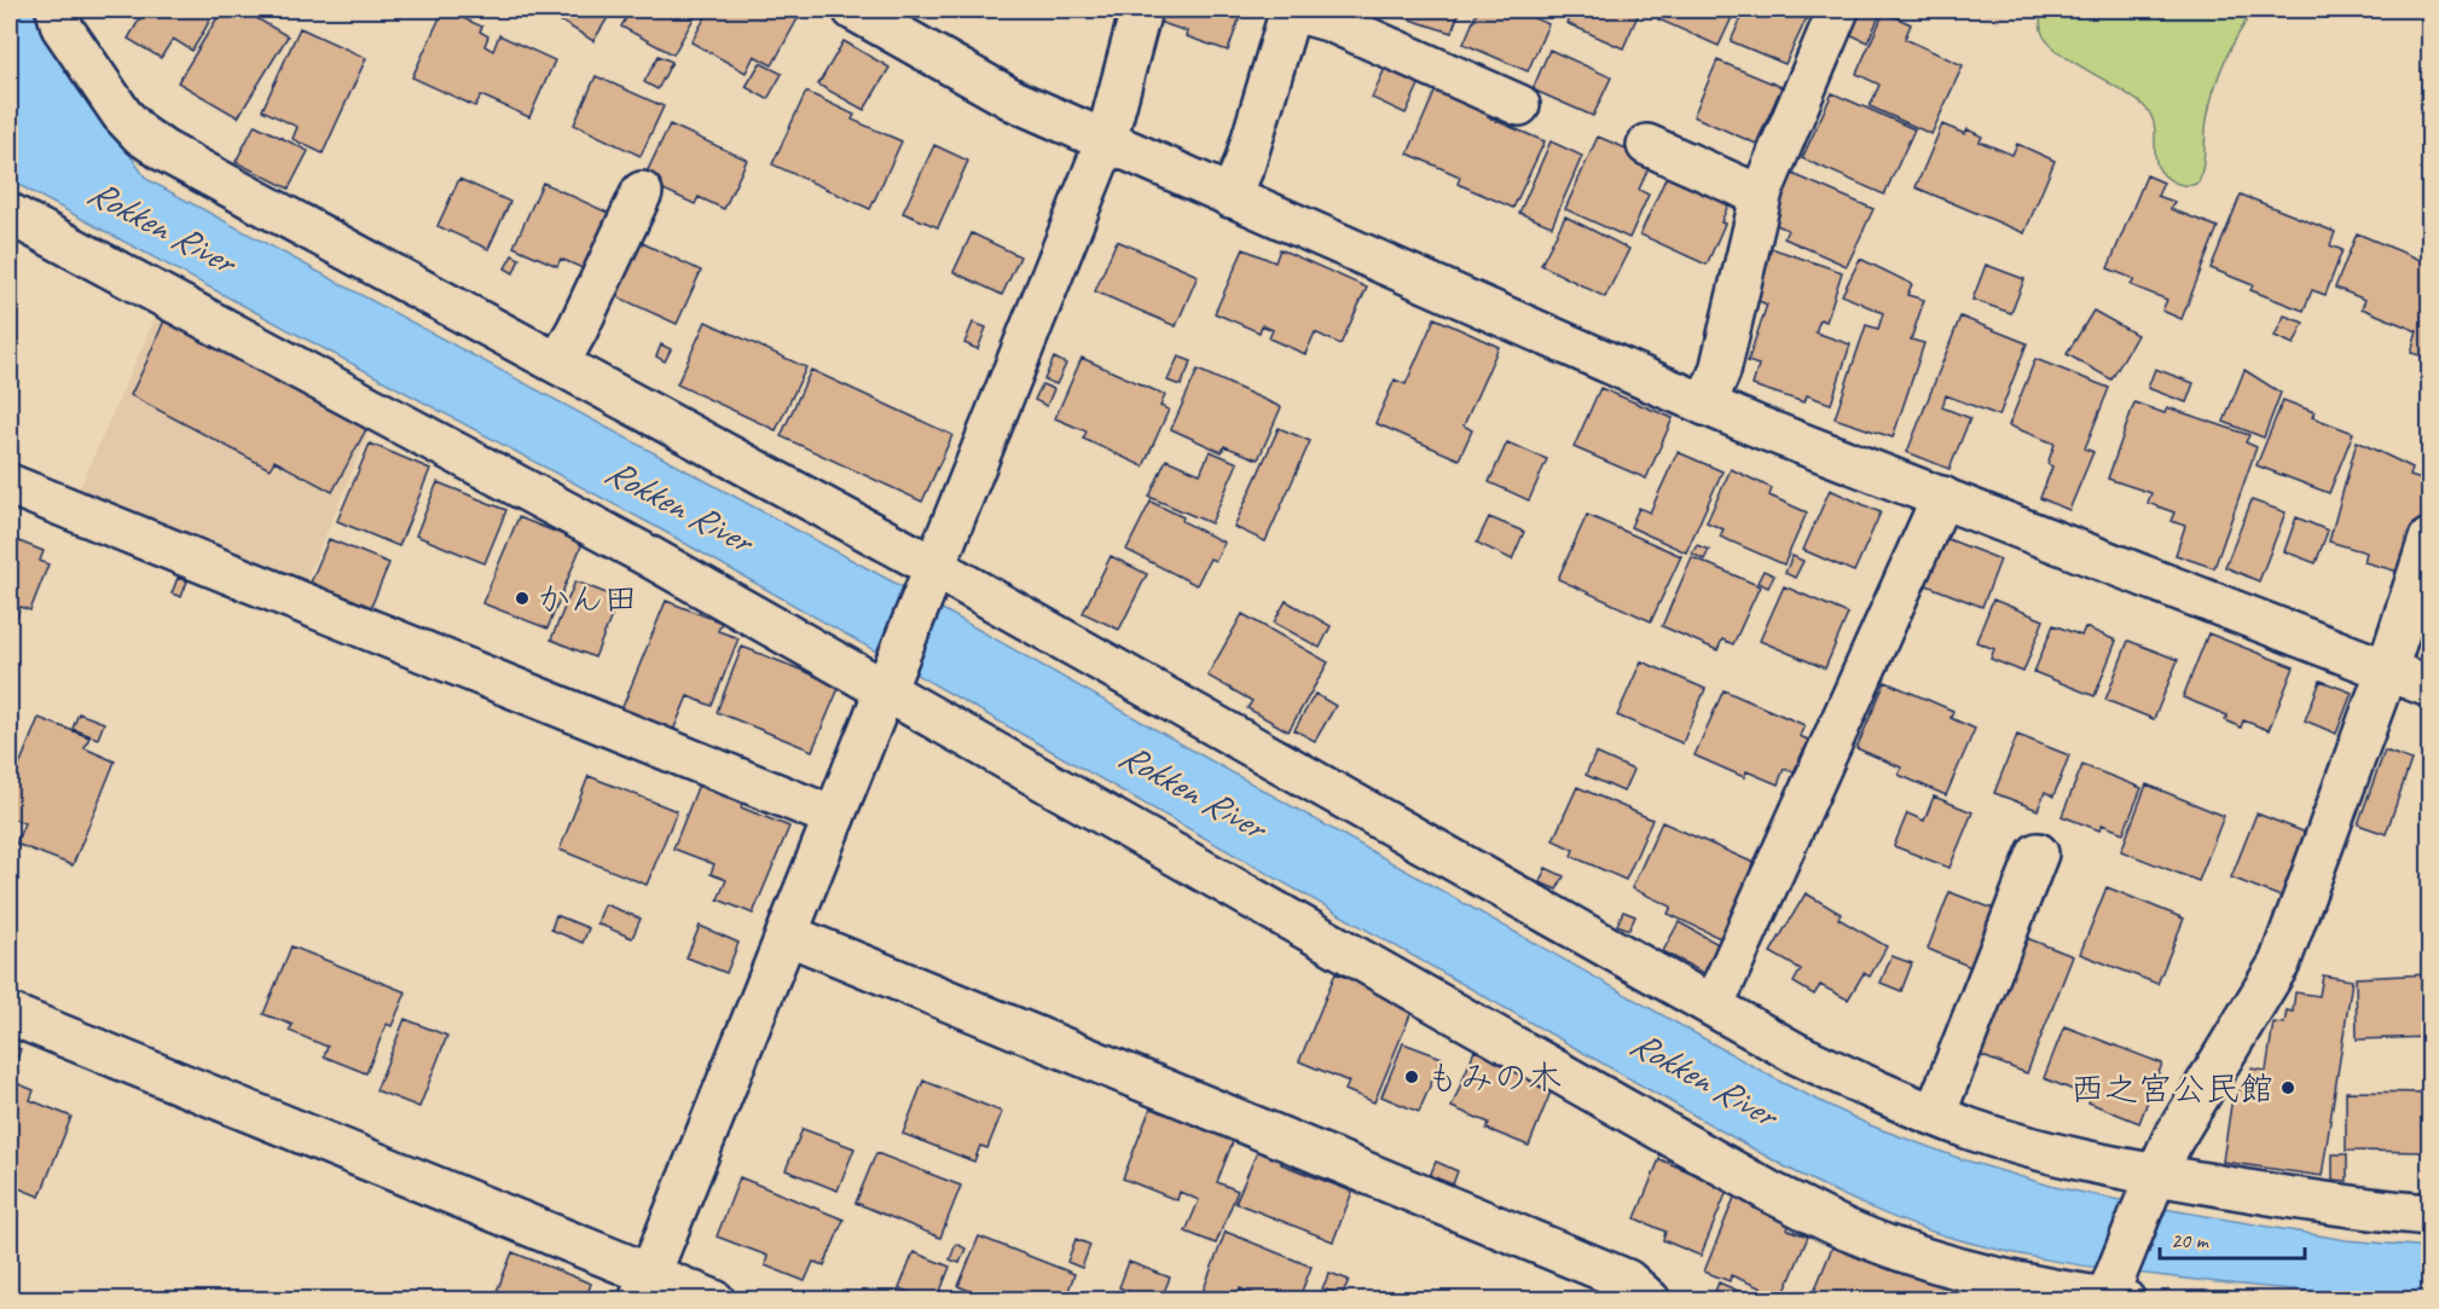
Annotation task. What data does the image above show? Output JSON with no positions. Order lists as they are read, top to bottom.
{
  "water": ["Rokken River"],
  "places": ["かん田", "もみの木", "西之宮公民館"],
  "scale_bar": "20 m"
}
